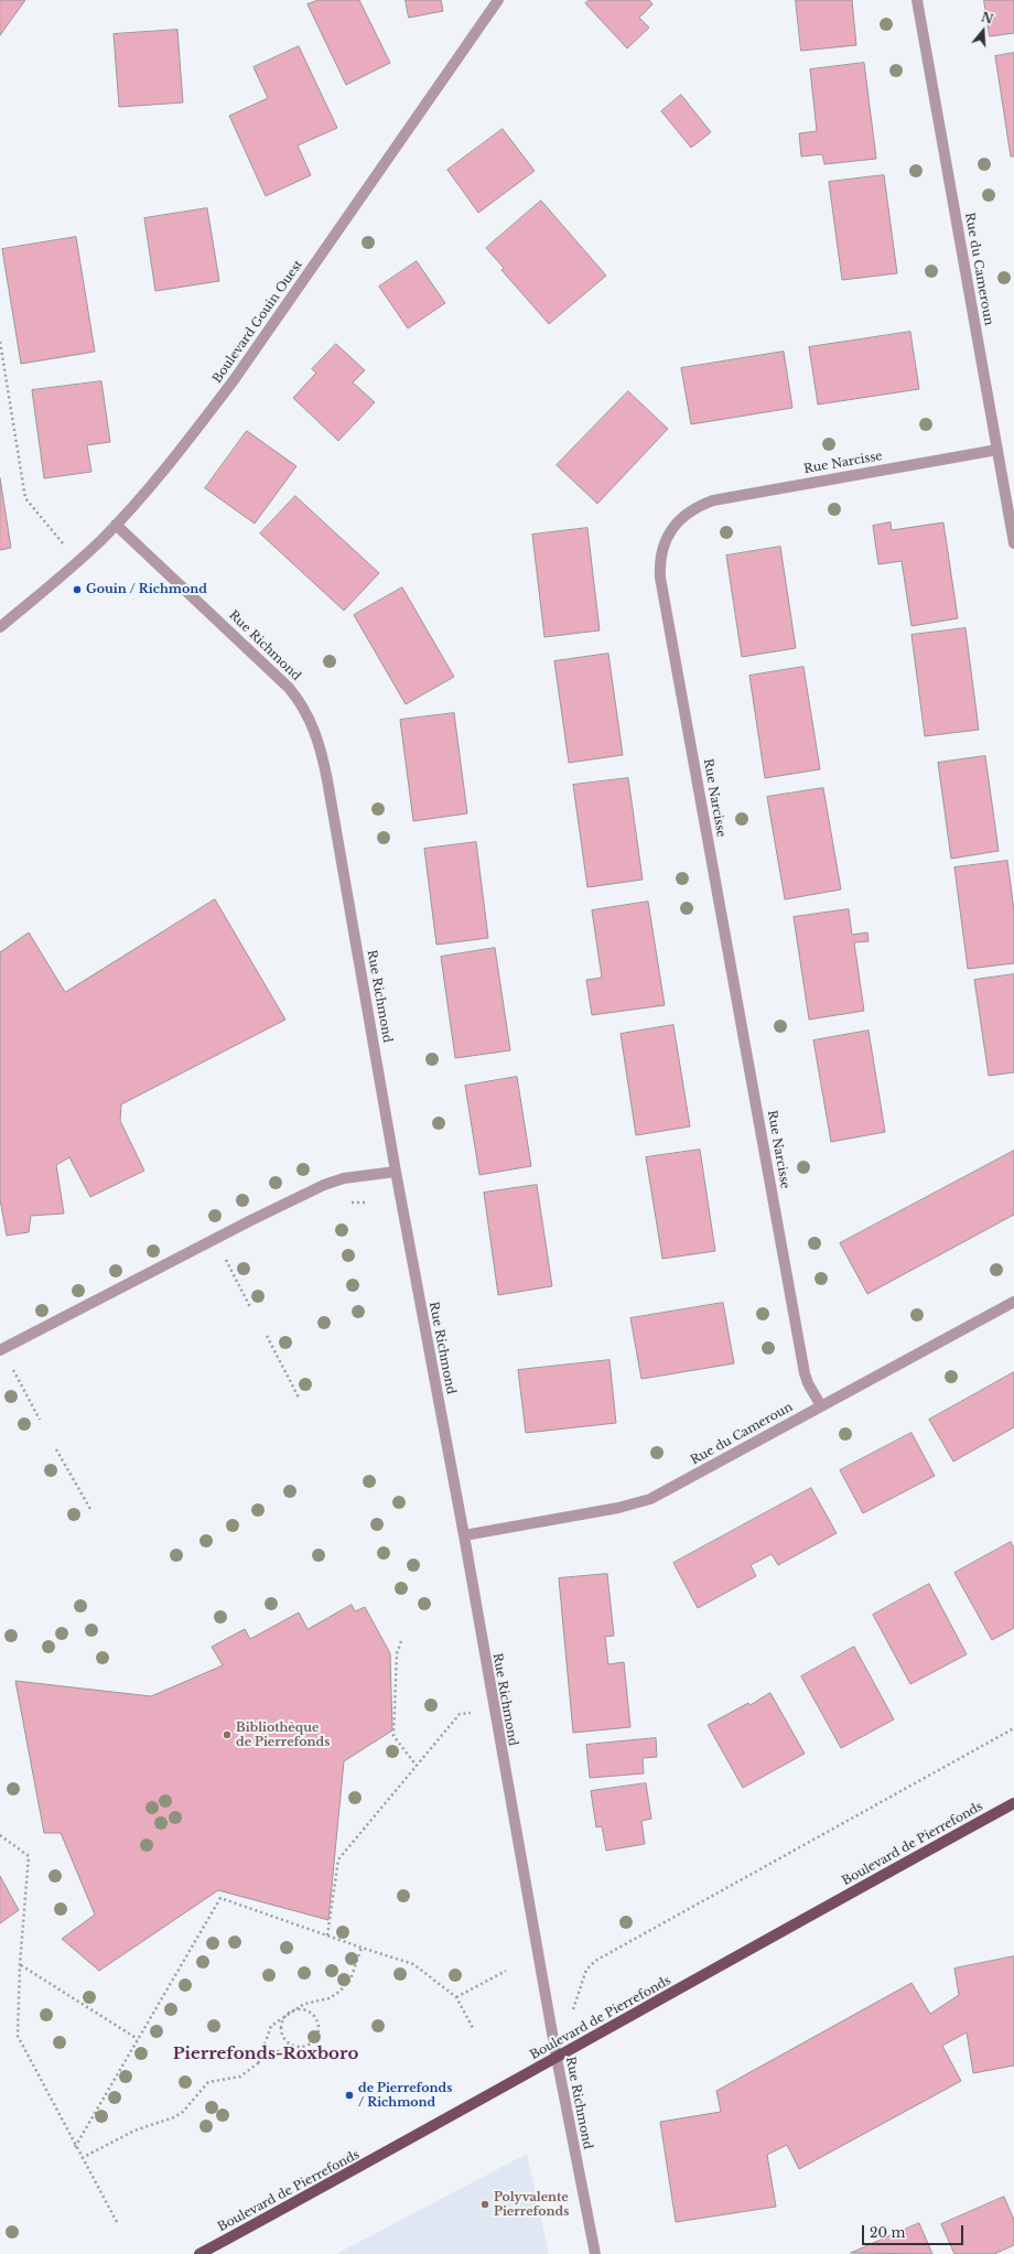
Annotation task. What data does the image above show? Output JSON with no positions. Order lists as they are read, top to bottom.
{
  "streets": {
    "main road": ["Boulevard de Pierrefonds"],
    "street": [
      "Rue du Cameroun",
      "Boulevard Gouin Ouest",
      "Rue Narcisse",
      "Rue Richmond"
    ]
  },
  "crossings": [
    ["Rue du Cameroun", "Rue Narcisse"],
    ["Rue du Cameroun", "Rue Richmond"],
    ["Boulevard Gouin Ouest", "Rue Richmond"],
    ["Rue Richmond", "Boulevard de Pierrefonds"]
  ],
  "districts": ["Pierrefonds-Roxboro"],
  "places": [
    "Gouin / Richmond",
    "Bibliothèque de Pierrefonds",
    "de Pierrefonds / Richmond",
    "Polyvalente Pierrefonds"
  ],
  "scale_bar": "20 m",
  "north": "top"
}
